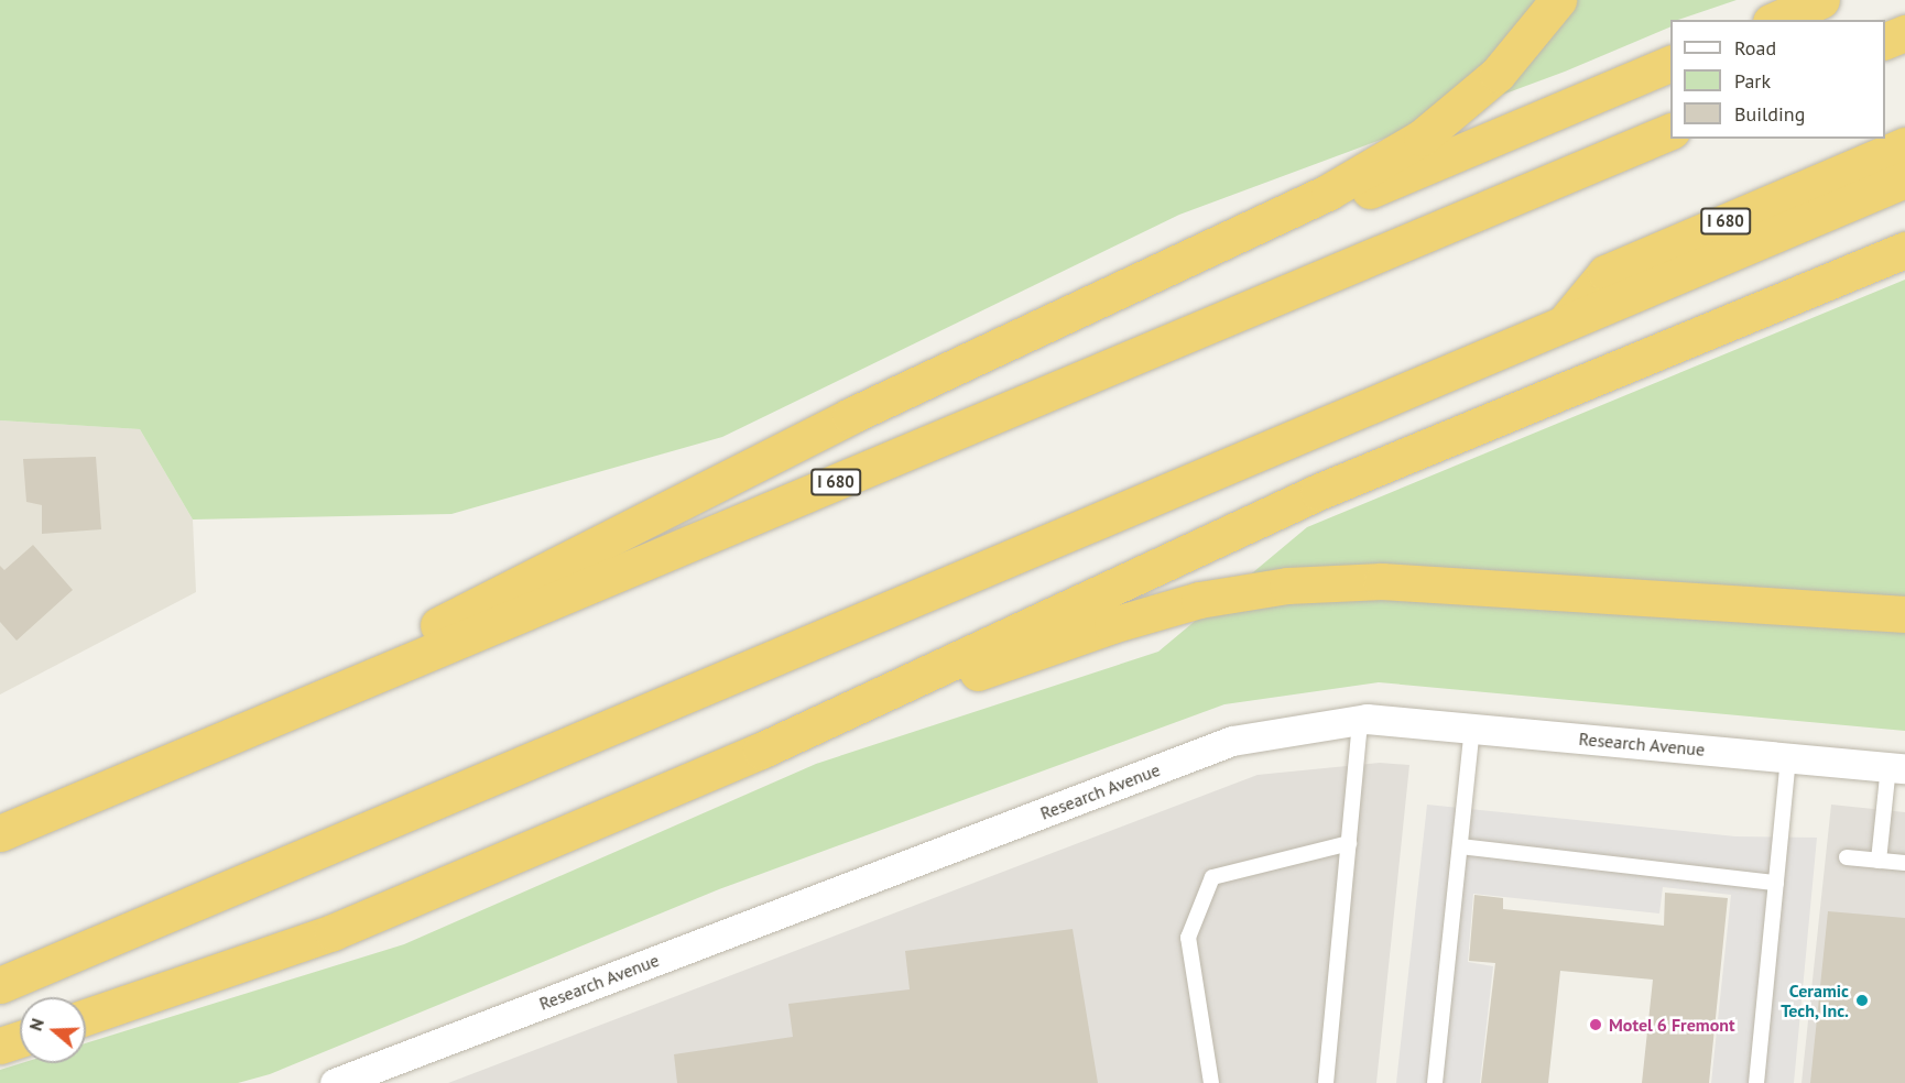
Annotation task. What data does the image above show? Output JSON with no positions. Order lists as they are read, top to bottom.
{
  "streets": {
    "highway": ["I 680"],
    "street": ["Research Avenue"]
  },
  "places": ["Ceramic Tech, Inc.", "Motel 6 Fremont"],
  "legend": ["Road", "Park", "Building"],
  "north": "left"
}
